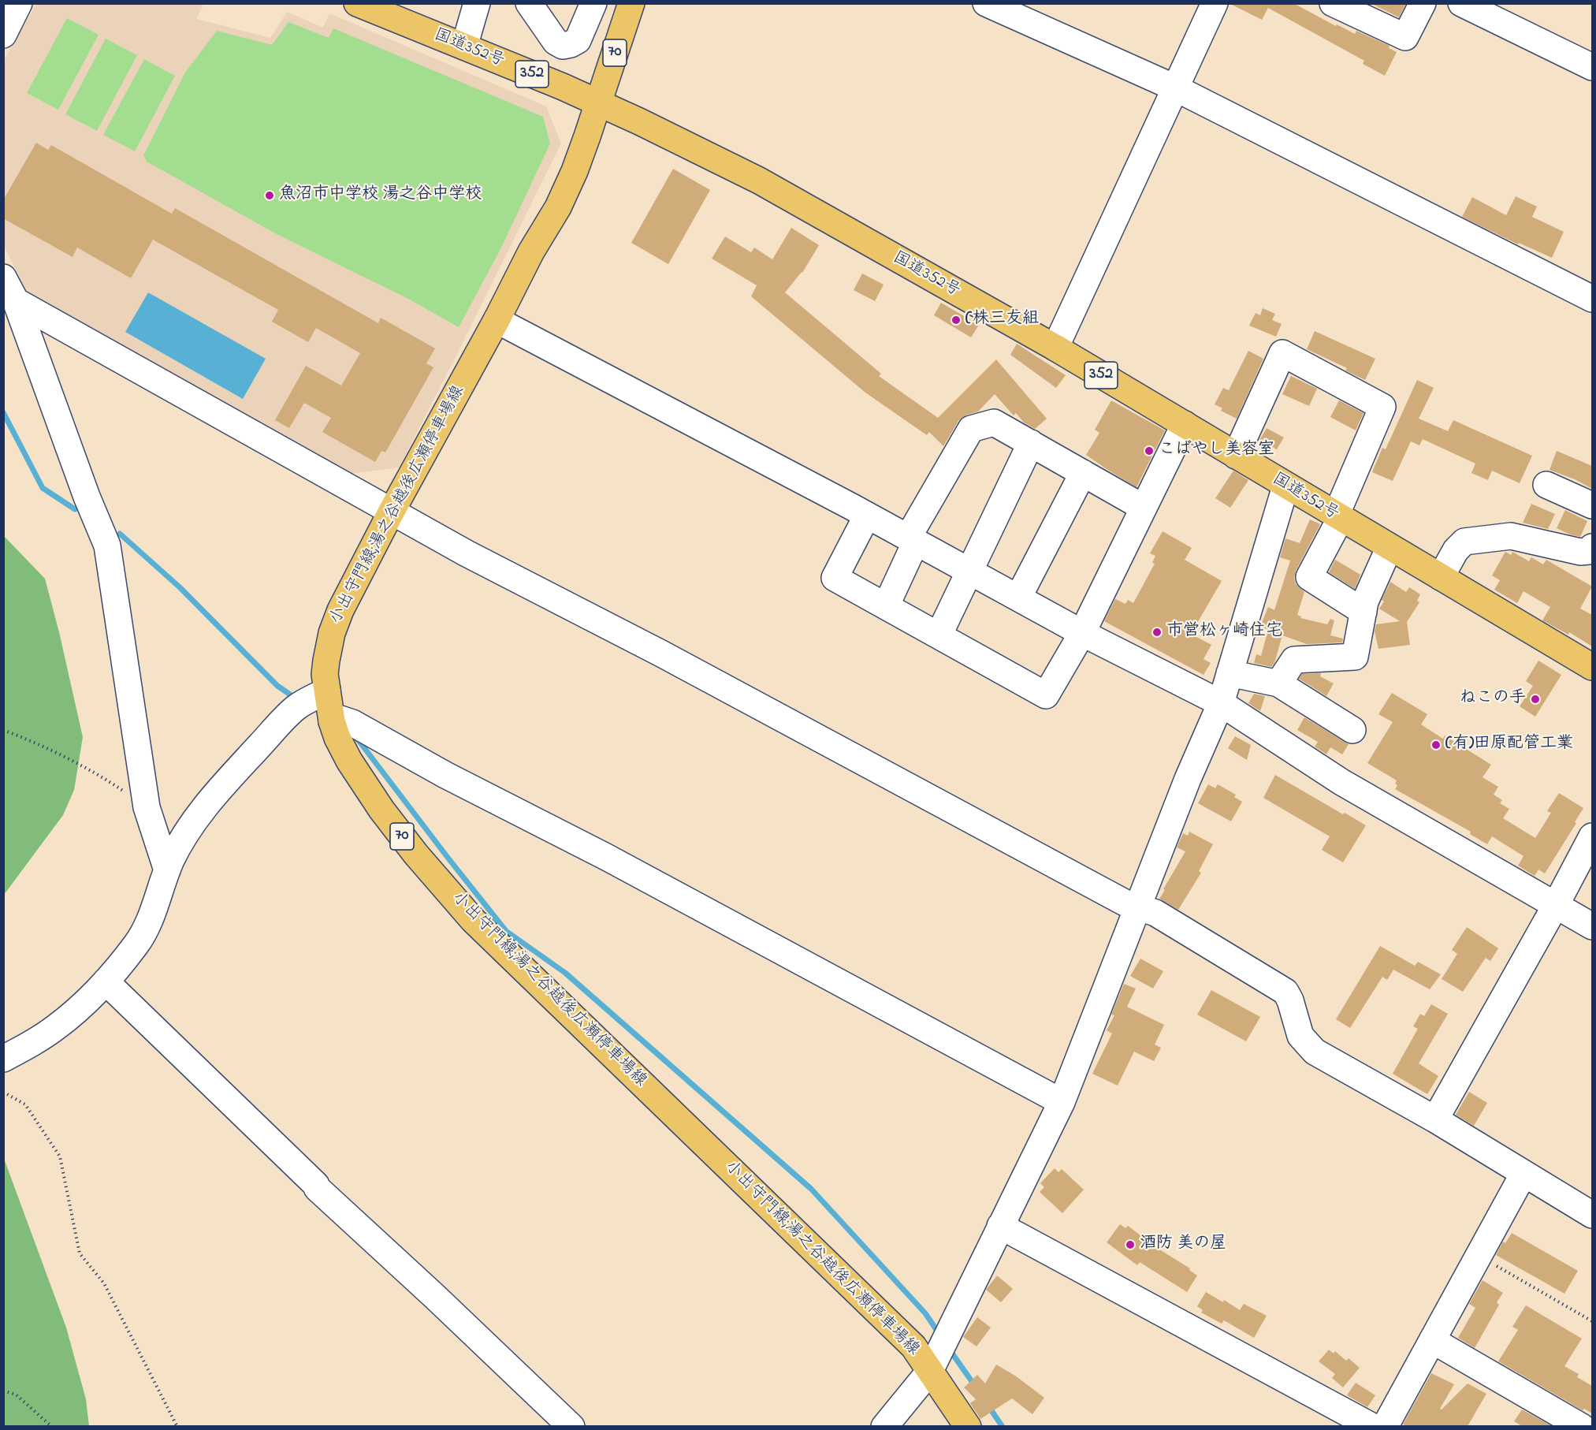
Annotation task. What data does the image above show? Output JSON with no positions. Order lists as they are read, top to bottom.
{
  "streets": {
    "main road": [
      "国道352号",
      "70",
      "352",
      "小出守門線;湯之谷越後広瀬停車場線"
    ]
  },
  "crossings": [
    ["国道352号", "70"],
    ["国道352号", "小出守門線;湯之谷越後広瀬停車場線"],
    ["70", "小出守門線;湯之谷越後広瀬停車場線"]
  ],
  "places": [
    "魚沼市中学校 湯之谷中学校",
    "(株三友組",
    "こばやし美容室",
    "市営松ヶ崎住宅",
    "ねこの手",
    "(有)田原配管工業",
    "酒防 美の屋"
  ]
}
